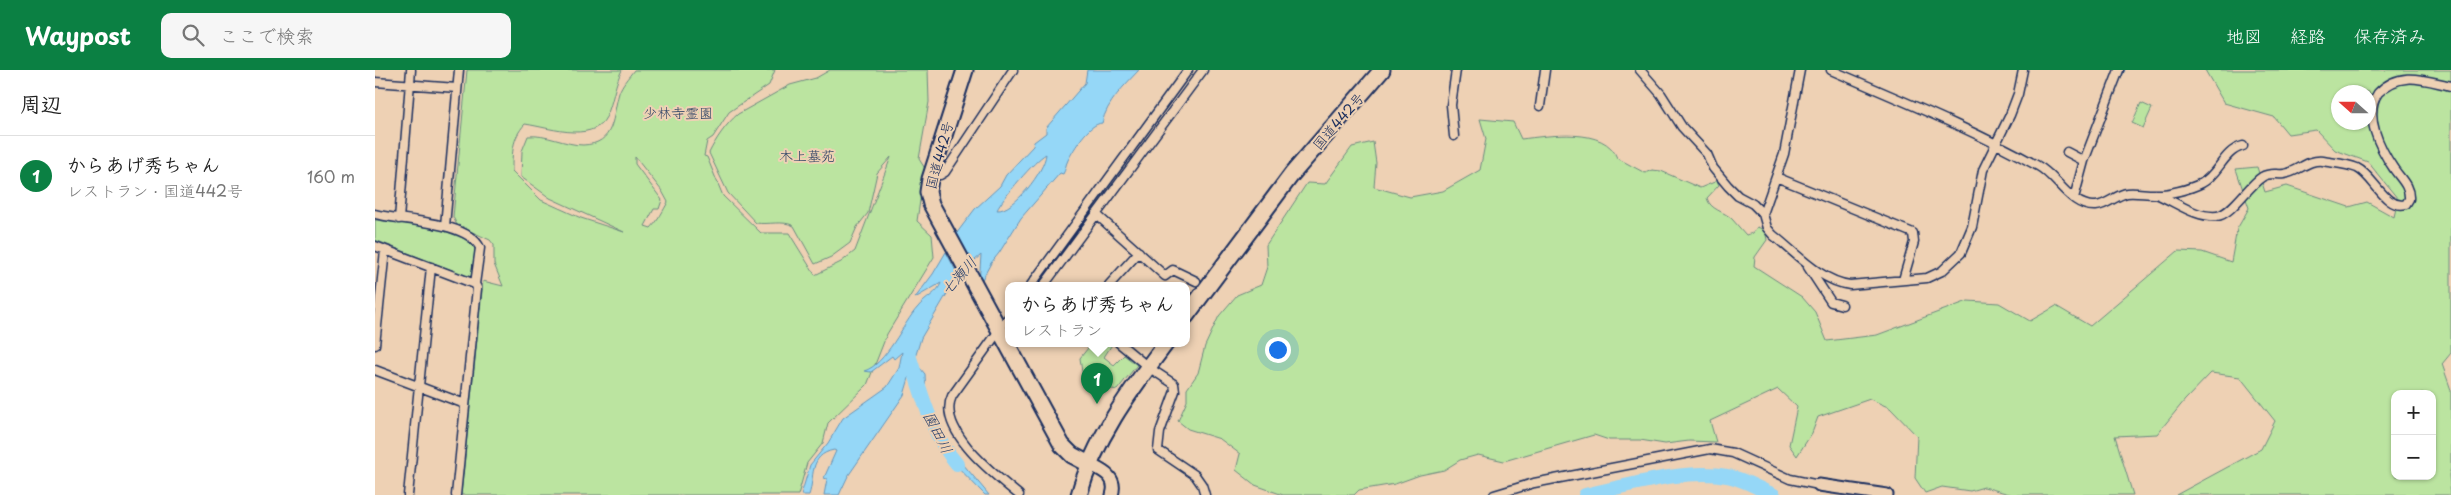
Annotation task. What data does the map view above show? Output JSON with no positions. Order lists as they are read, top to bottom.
{
  "streets": {
    "highway": ["国道442号"]
  },
  "water": ["七瀬川", "園田川"],
  "parks": ["少林寺霊園", "木上墓苑"],
  "north": "left",
  "page": {
    "header": "Waypost",
    "search": "ここで検索",
    "nav": ["地図", "経路", "保存済み"],
    "heading": "周辺",
    "list": [
      {
        "mark": "1",
        "name": "からあげ秀ちゃん",
        "note": "レストラン · 国道442号",
        "value": "160 m"
      }
    ],
    "popup": ["からあげ秀ちゃん", "レストラン"],
    "pins": "1",
    "map_buttons": ["+", "−"]
  }
}
